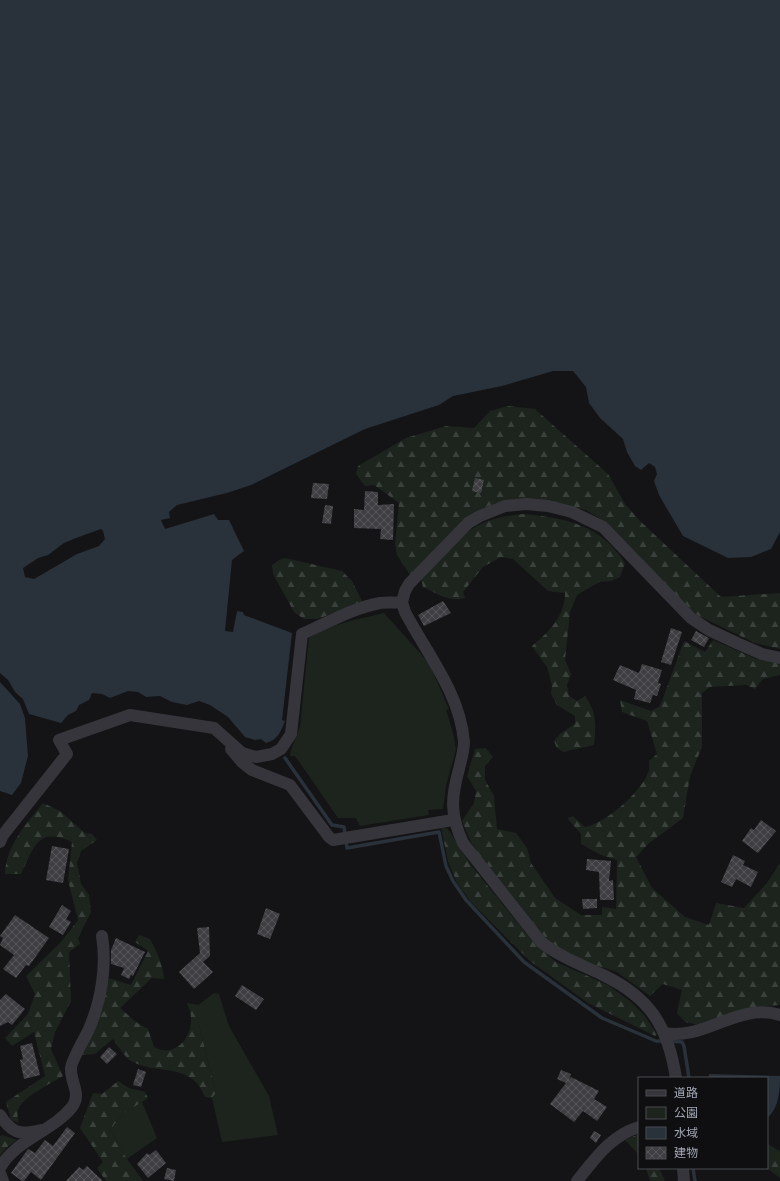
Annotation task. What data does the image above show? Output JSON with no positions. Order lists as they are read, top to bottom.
{
  "legend": [
    "道路",
    "公園",
    "水域",
    "建物"
  ]
}
